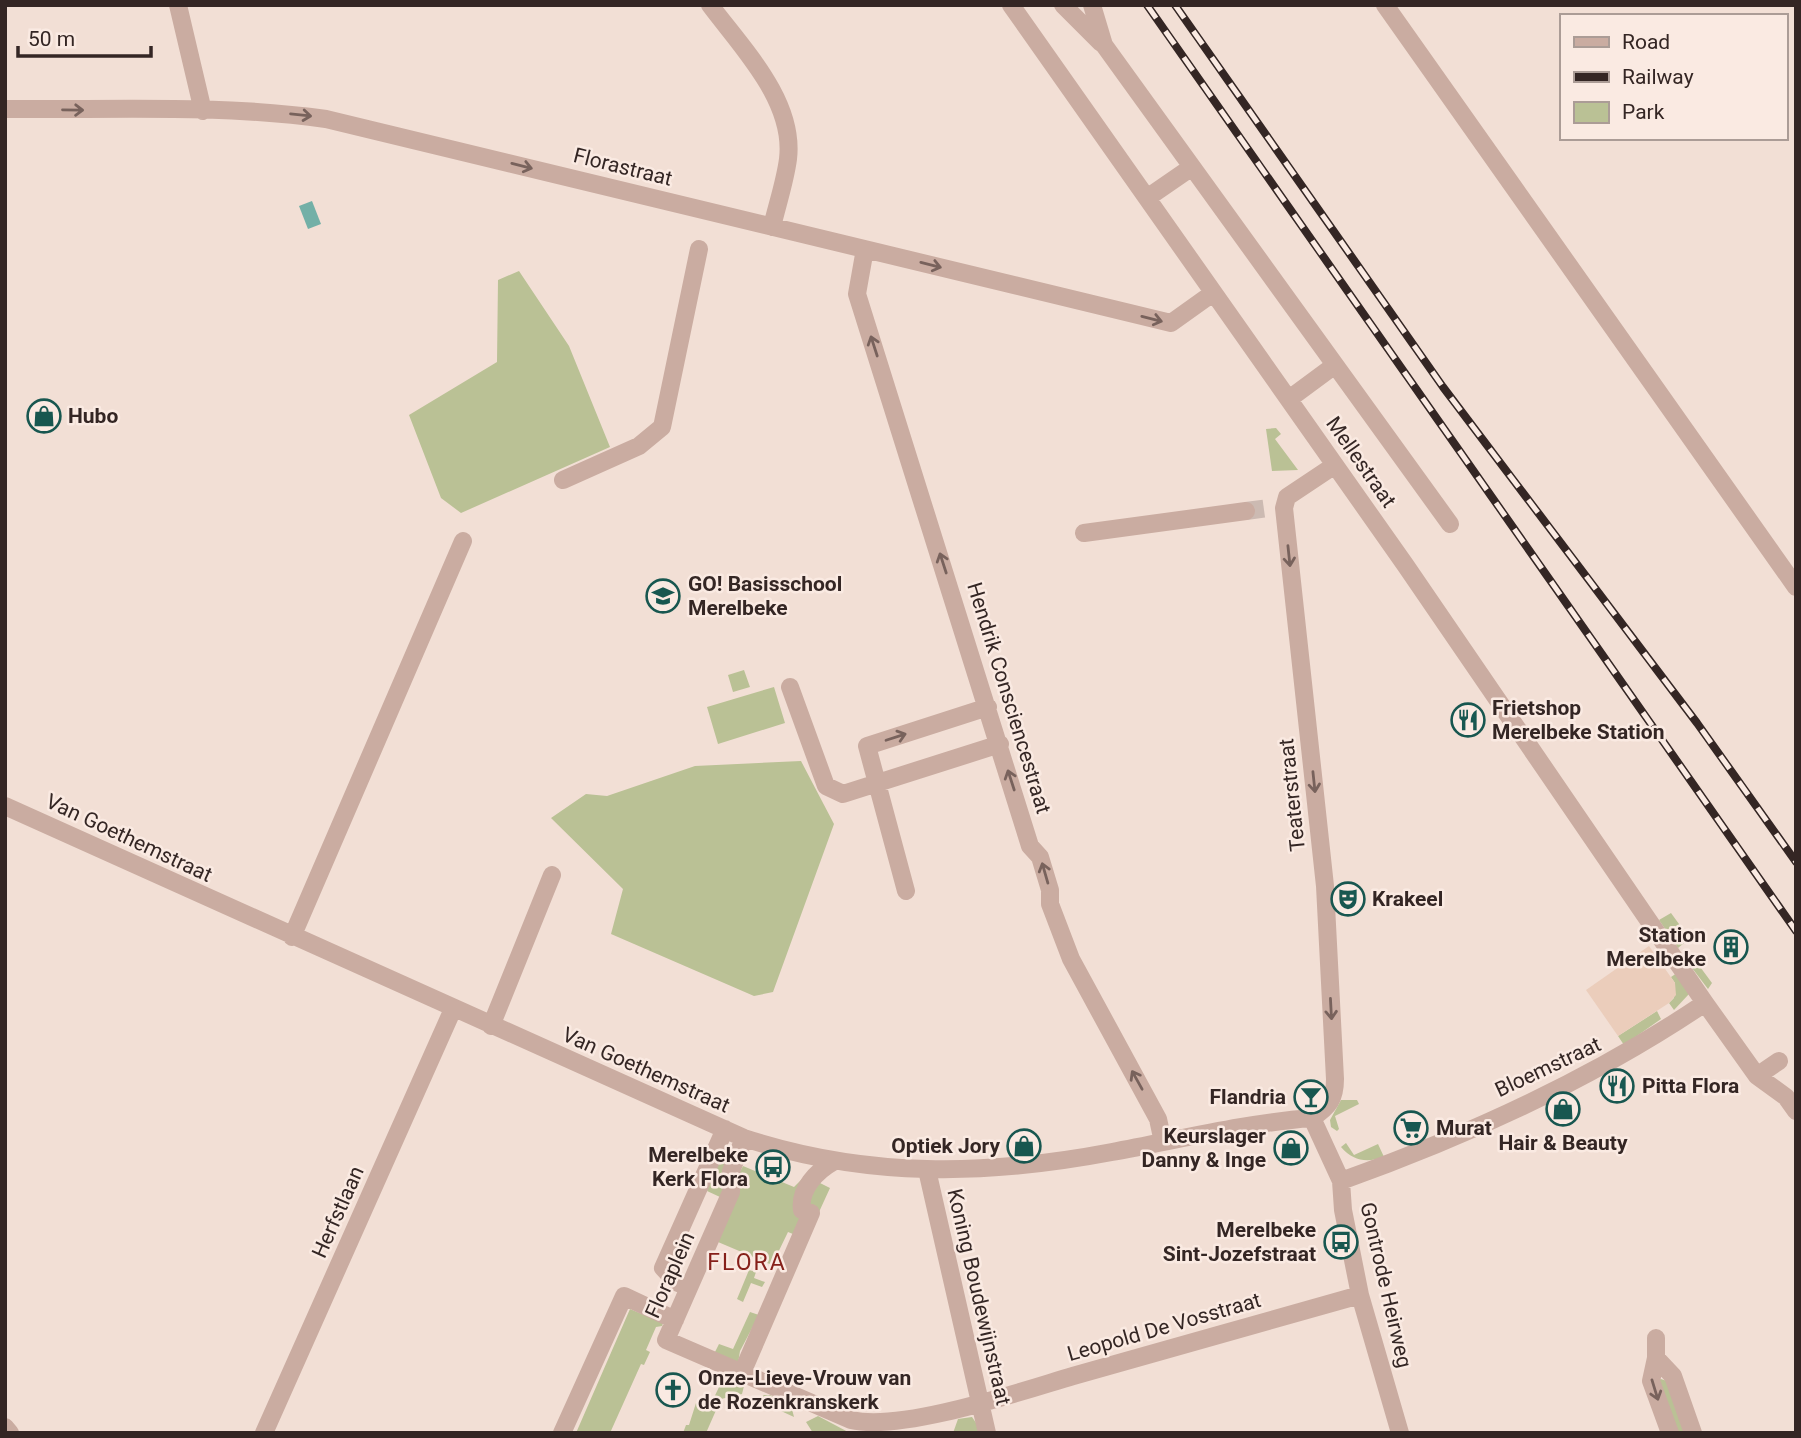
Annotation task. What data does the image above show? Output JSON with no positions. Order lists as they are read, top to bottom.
{
  "streets": {
    "street": [
      "Florastraat",
      "Mellestraat",
      "Hendrik Consciencestraat",
      "Teaterstraat",
      "Van Goethemstraat",
      "Bloemstraat",
      "Herfstlaan",
      "Floraplein",
      "Gontrode Heirweg",
      "Koning Boudewijnstraat",
      "Leopold De Vosstraat"
    ]
  },
  "crossings": [
    ["Florastraat", "Mellestraat"],
    ["Florastraat", "Hendrik Consciencestraat"],
    ["Mellestraat", "Teaterstraat"],
    ["Mellestraat", "Bloemstraat"],
    ["Hendrik Consciencestraat", "Van Goethemstraat"],
    ["Teaterstraat", "Van Goethemstraat"],
    ["Teaterstraat", "Gontrode Heirweg"],
    ["Van Goethemstraat", "Herfstlaan"],
    ["Van Goethemstraat", "Floraplein"],
    ["Van Goethemstraat", "Gontrode Heirweg"],
    ["Van Goethemstraat", "Koning Boudewijnstraat"],
    ["Bloemstraat", "Gontrode Heirweg"],
    ["Floraplein", "Leopold De Vosstraat"],
    ["Gontrode Heirweg", "Leopold De Vosstraat"],
    ["Koning Boudewijnstraat", "Leopold De Vosstraat"]
  ],
  "one_way": ["Florastraat", "Hendrik Consciencestraat", "Teaterstraat"],
  "districts": ["FLORA"],
  "places": {
    "shop": [
      "Hubo",
      "Hair & Beauty",
      "Optiek Jory",
      "Keurslager Danny & Inge"
    ],
    "school or university": ["GO! Basisschool Merelbeke"],
    "restaurant": ["Frietshop Merelbeke Station", "Pitta Flora"],
    "theatre": ["Krakeel"],
    "building": ["Station Merelbeke"],
    "bar": ["Flandria"],
    "supermarket": ["Murat"],
    "bus stop": ["Merelbeke Kerk Flora", "Merelbeke Sint-Jozefstraat"],
    "church": ["Onze-Lieve-Vrouw van de Rozenkranskerk"]
  },
  "legend": ["Road", "Railway", "Park"],
  "scale_bar": "50 m"
}
